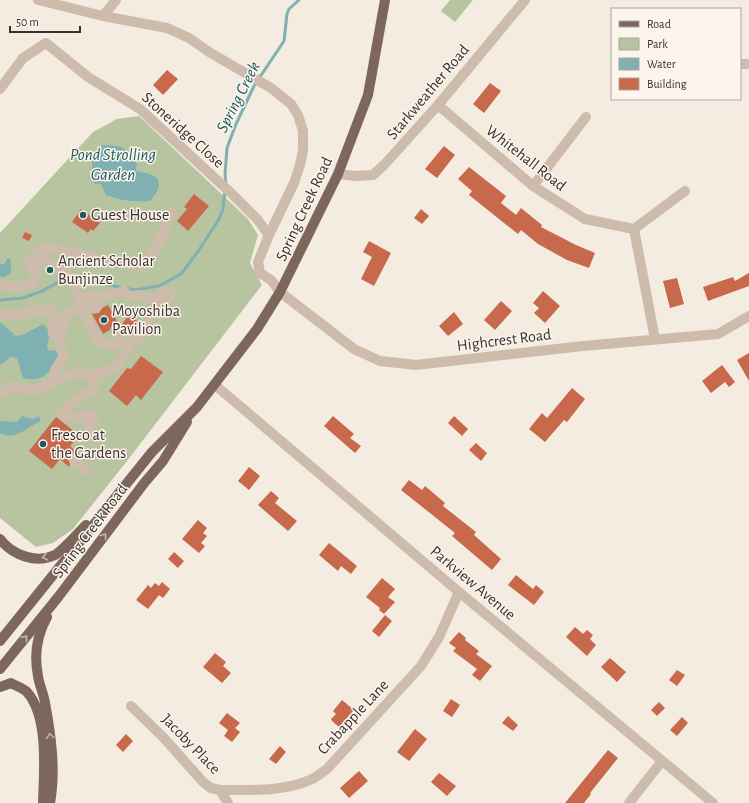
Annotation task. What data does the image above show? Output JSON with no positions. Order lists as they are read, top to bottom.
{
  "streets": {
    "main road": ["Spring Creek Road"],
    "street": [
      "Starkweather Road",
      "Stoneridge Close",
      "Whitehall Road",
      "Highcrest Road",
      "Parkview Avenue",
      "Crabapple Lane",
      "Jacoby Place"
    ]
  },
  "crossings": [
    ["Starkweather Road", "Whitehall Road"],
    ["Starkweather Road", "Spring Creek Road"],
    ["Spring Creek Road", "Highcrest Road"],
    ["Spring Creek Road", "Parkview Avenue"],
    ["Parkview Avenue", "Crabapple Lane"],
    ["Crabapple Lane", "Jacoby Place"]
  ],
  "water": ["Spring Creek", "Pond Strolling Garden"],
  "places": [
    "Guest House",
    "Ancient Scholar Bunjinze",
    "Moyoshiba Pavilion",
    "Fresco at the Gardens"
  ],
  "legend": [
    "Road",
    "Park",
    "Water",
    "Building"
  ],
  "scale_bar": "50 m"
}
